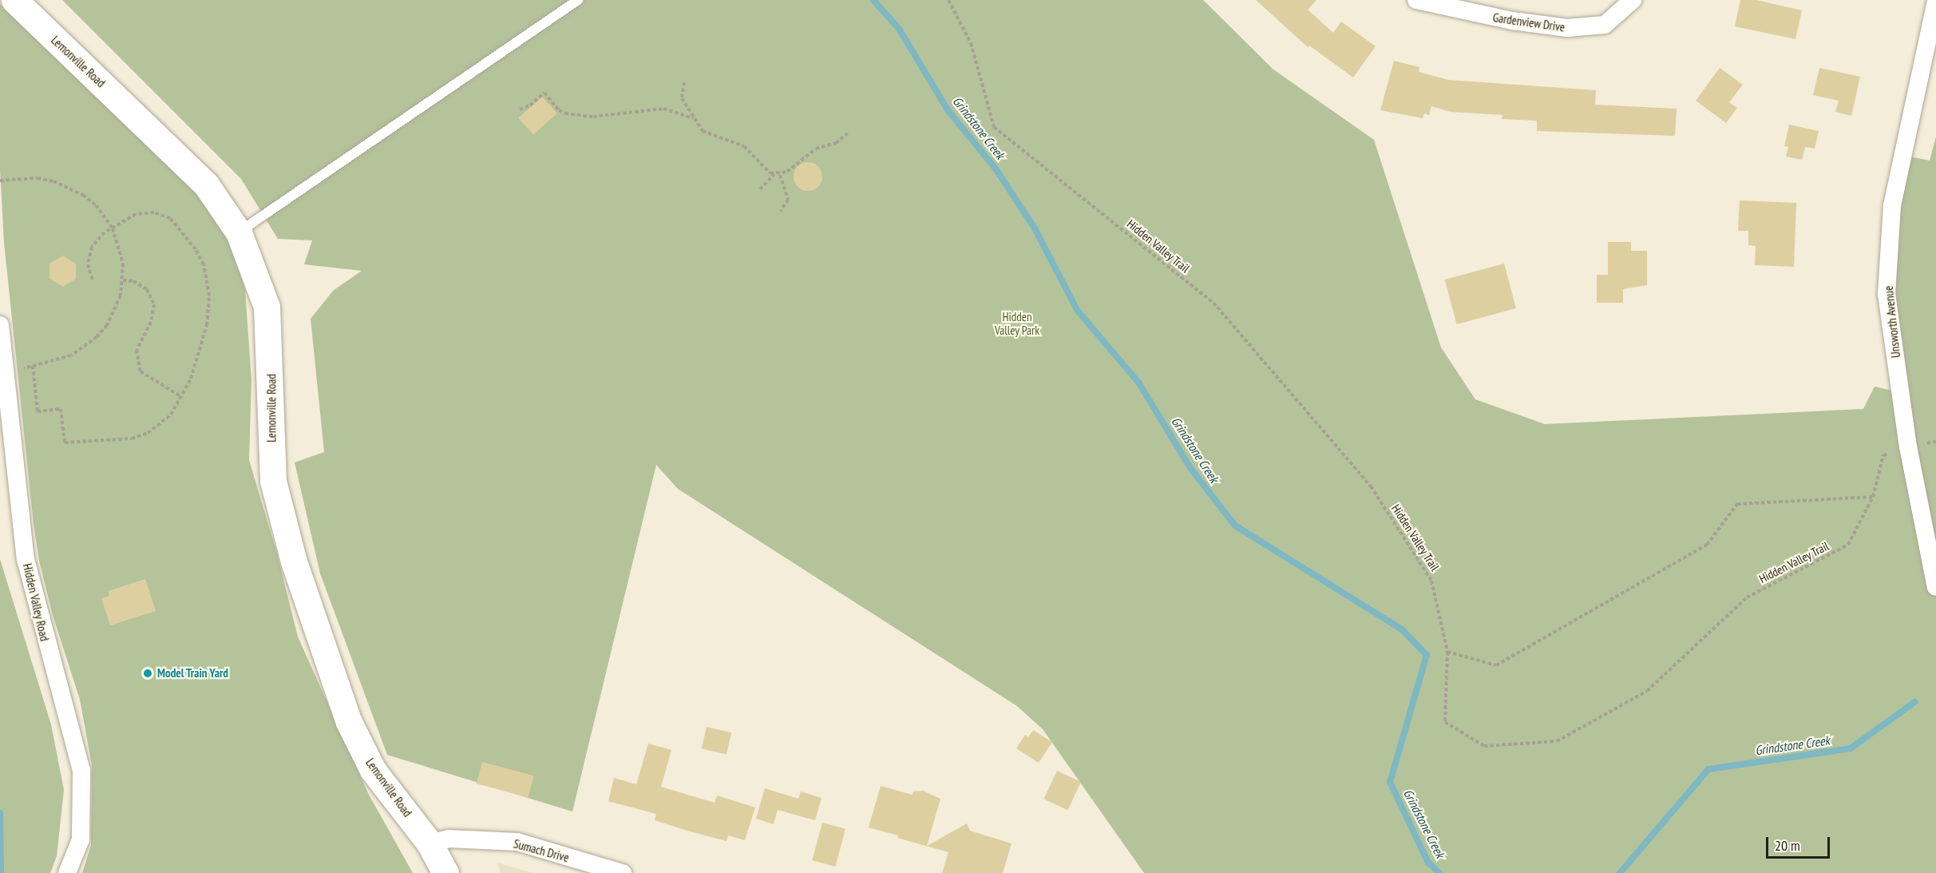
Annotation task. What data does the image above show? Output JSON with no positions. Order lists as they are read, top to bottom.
{
  "streets": {
    "street": [
      "Gardenview Drive",
      "Lemonville Road",
      "Unsworth Avenue",
      "Hidden Valley Road",
      "Sumach Drive"
    ],
    "path": ["Hidden Valley Trail"]
  },
  "crossings": [
    ["Lemonville Road", "Sumach Drive"],
    ["Hidden Valley Trail", "Unsworth Avenue"]
  ],
  "water": ["Grindstone Creek"],
  "parks": ["Hidden Valley Park"],
  "places": ["Model Train Yard"],
  "scale_bar": "20 m"
}
